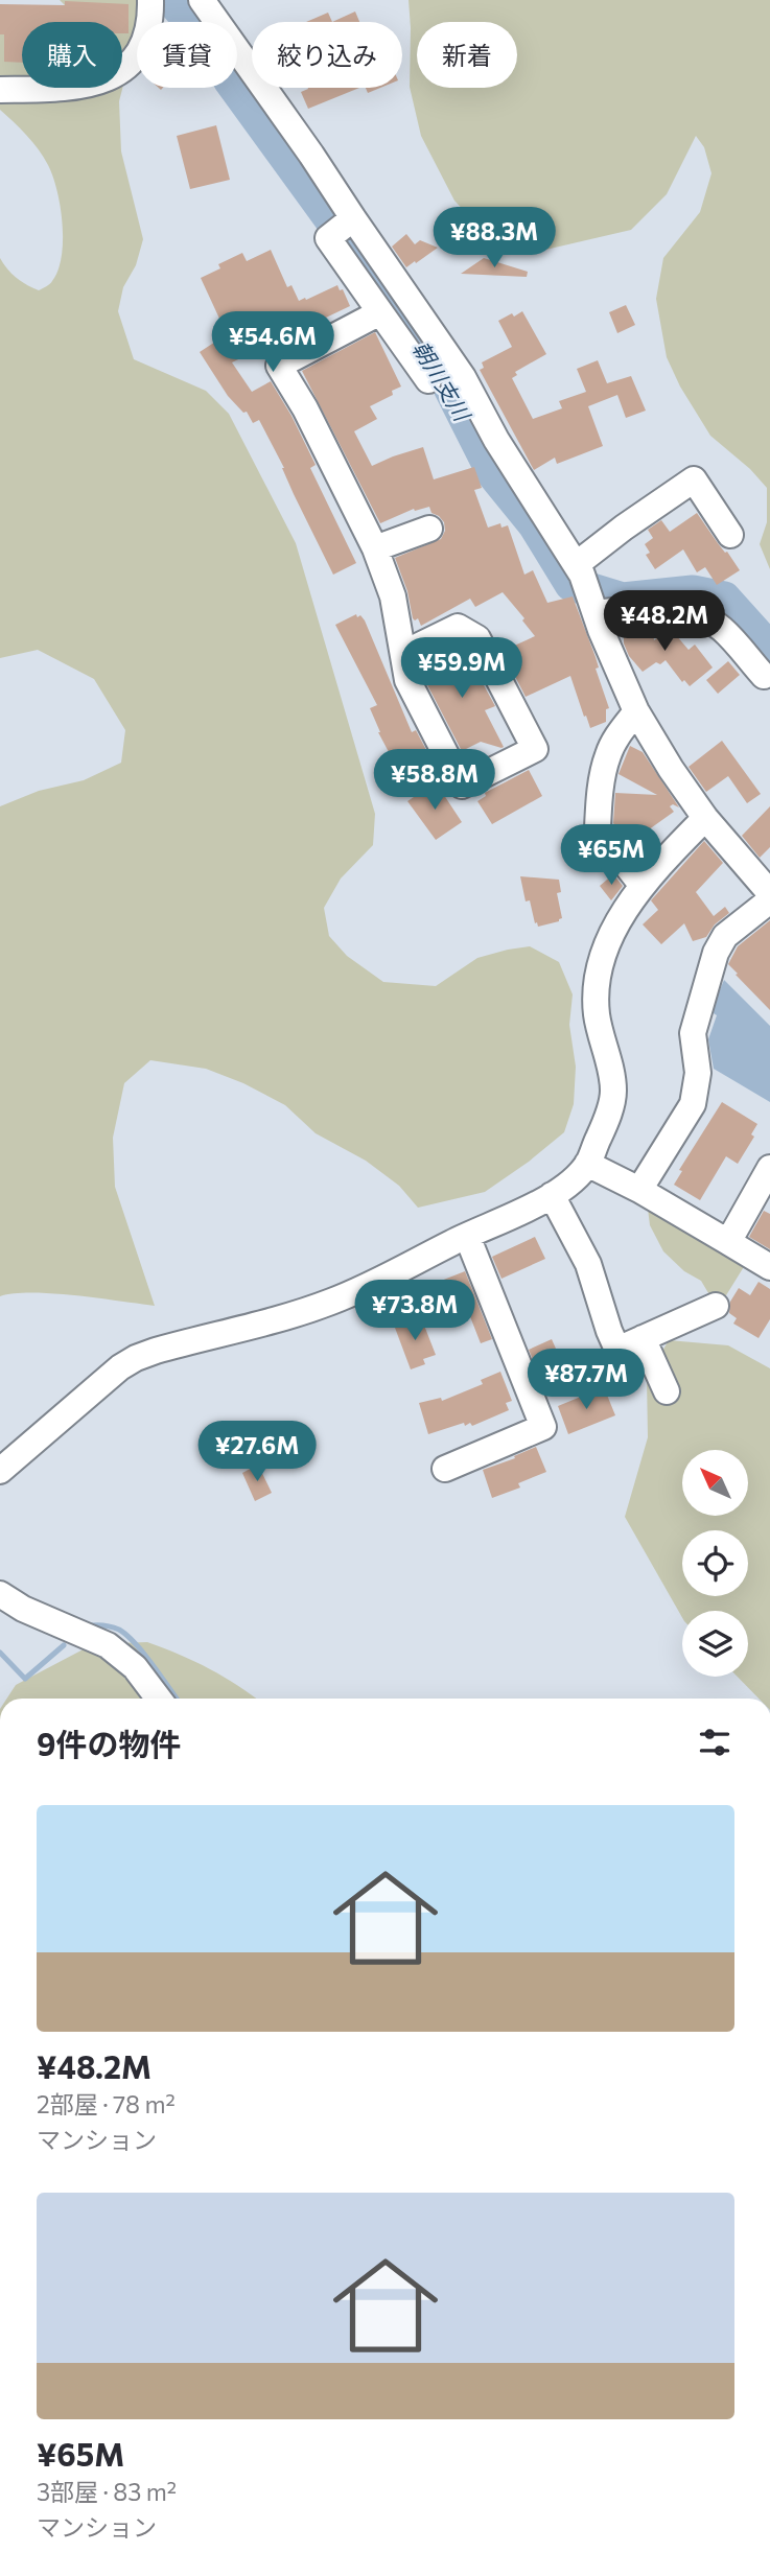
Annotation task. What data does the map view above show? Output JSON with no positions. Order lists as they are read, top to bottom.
{
  "water": ["朝川支川"],
  "north": "top left",
  "page": {
    "chip": [
      "購入",
      "賃貸",
      "絞り込み",
      "新着"
    ],
    "price": [
      "¥88.3M",
      "¥54.6M",
      "¥48.2M",
      "¥59.9M",
      "¥58.8M",
      "¥65M",
      "¥73.8M",
      "¥87.7M",
      "¥27.6M"
    ],
    "heading": "9件の物件",
    "list": [
      {
        "name": "¥48.2M",
        "note": "2部屋 · 78 m² · マンション"
      },
      {
        "name": "¥65M",
        "note": "3部屋 · 83 m² · マンション"
      }
    ]
  }
}
